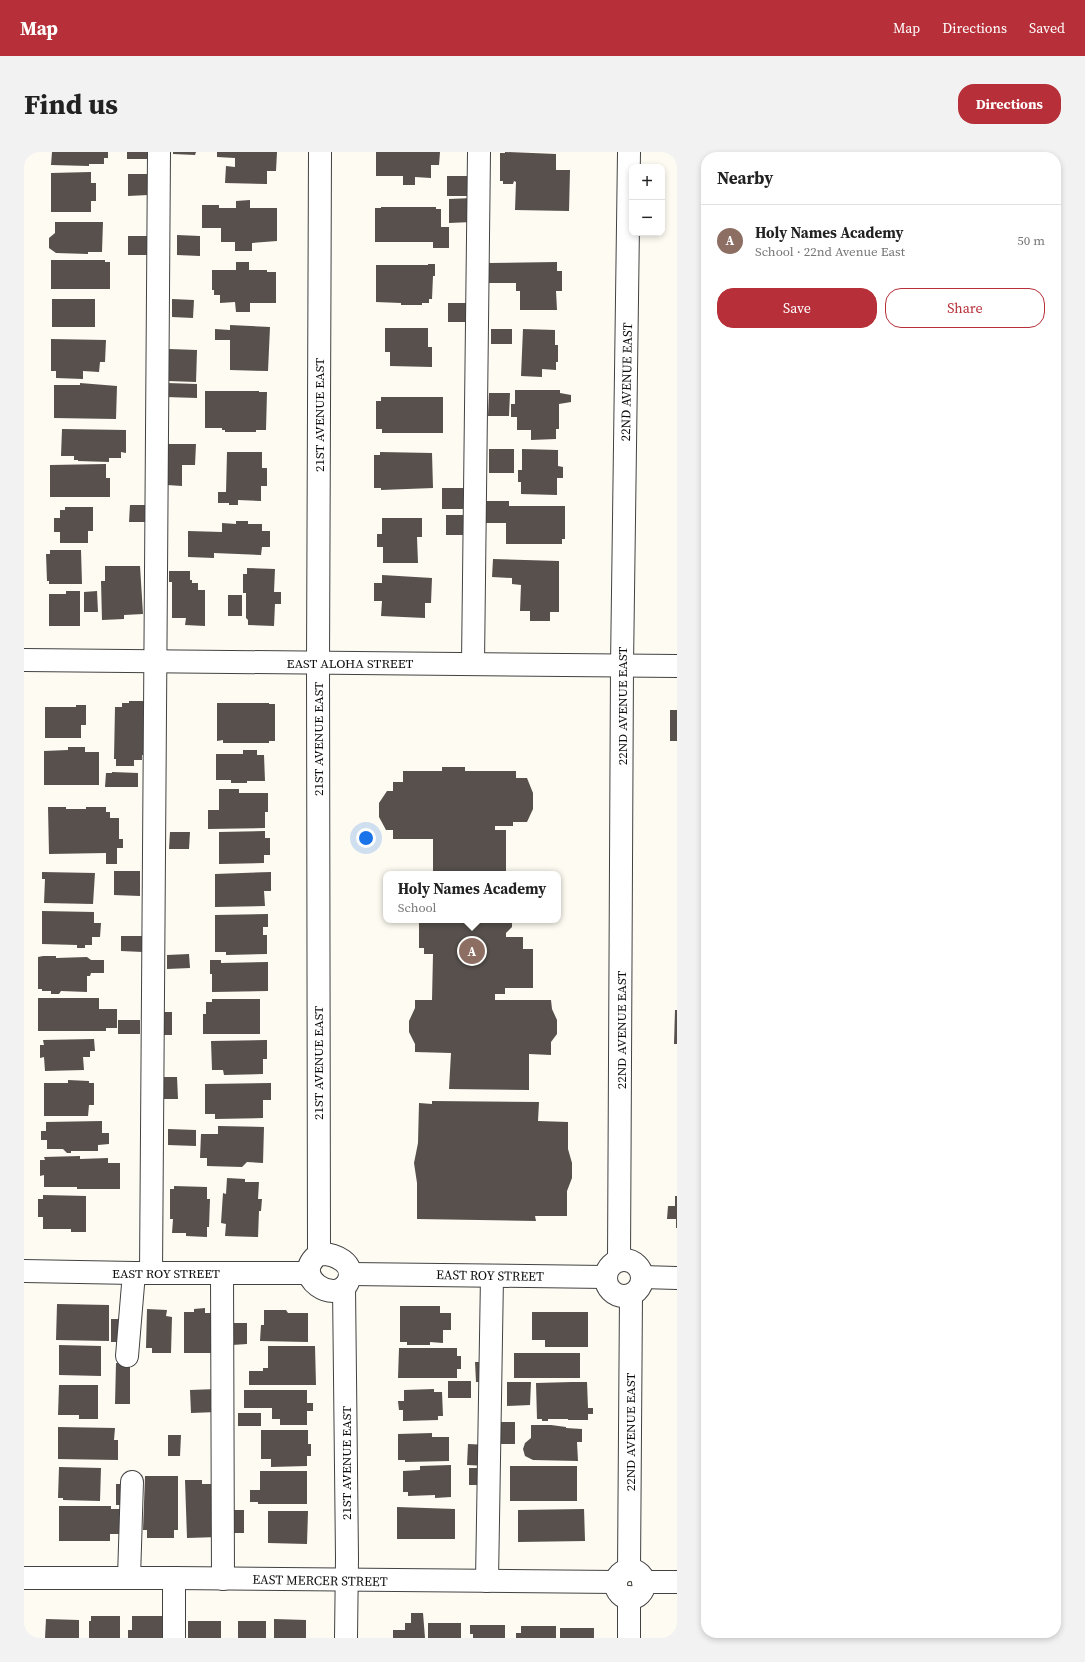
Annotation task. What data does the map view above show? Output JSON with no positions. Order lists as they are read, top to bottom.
{
  "streets": {
    "street": [
      "22ND AVENUE EAST",
      "21ST AVENUE EAST",
      "EAST ALOHA STREET",
      "EAST ROY STREET",
      "EAST MERCER STREET"
    ]
  },
  "crossings": [
    ["22ND AVENUE EAST", "EAST ALOHA STREET"],
    ["22ND AVENUE EAST", "EAST ROY STREET"],
    ["22ND AVENUE EAST", "EAST MERCER STREET"],
    ["21ST AVENUE EAST", "EAST ALOHA STREET"],
    ["21ST AVENUE EAST", "EAST ROY STREET"],
    ["21ST AVENUE EAST", "EAST MERCER STREET"]
  ],
  "page": {
    "header": "Map",
    "nav": ["Map", "Directions", "Saved"],
    "buttons": [
      "Directions",
      ["Save", "Share"]
    ],
    "title": "Find us",
    "heading": "Nearby",
    "map_buttons": ["+", "−"],
    "list": [
      {
        "mark": "A",
        "name": "Holy Names Academy",
        "note": "School · 22nd Avenue East",
        "value": "50 m"
      }
    ],
    "popup": ["Holy Names Academy", "School"],
    "pins": "A"
  }
}
